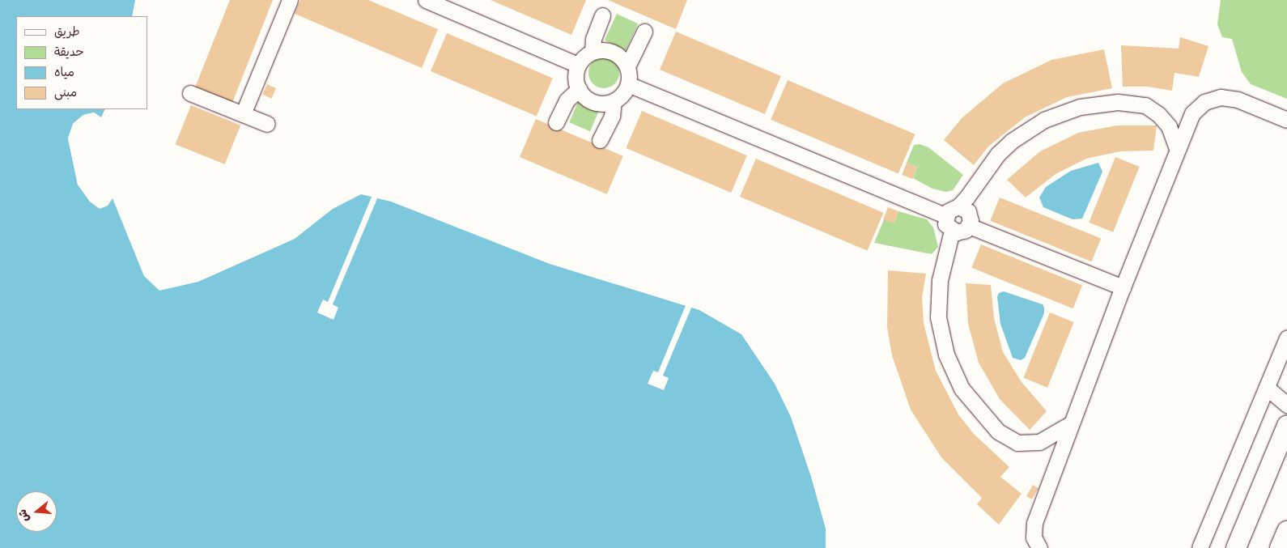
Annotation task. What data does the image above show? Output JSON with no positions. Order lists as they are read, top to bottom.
{
  "legend": [
    "طريق",
    "حديقة",
    "مياه",
    "مبنى"
  ],
  "north": "left"
}
